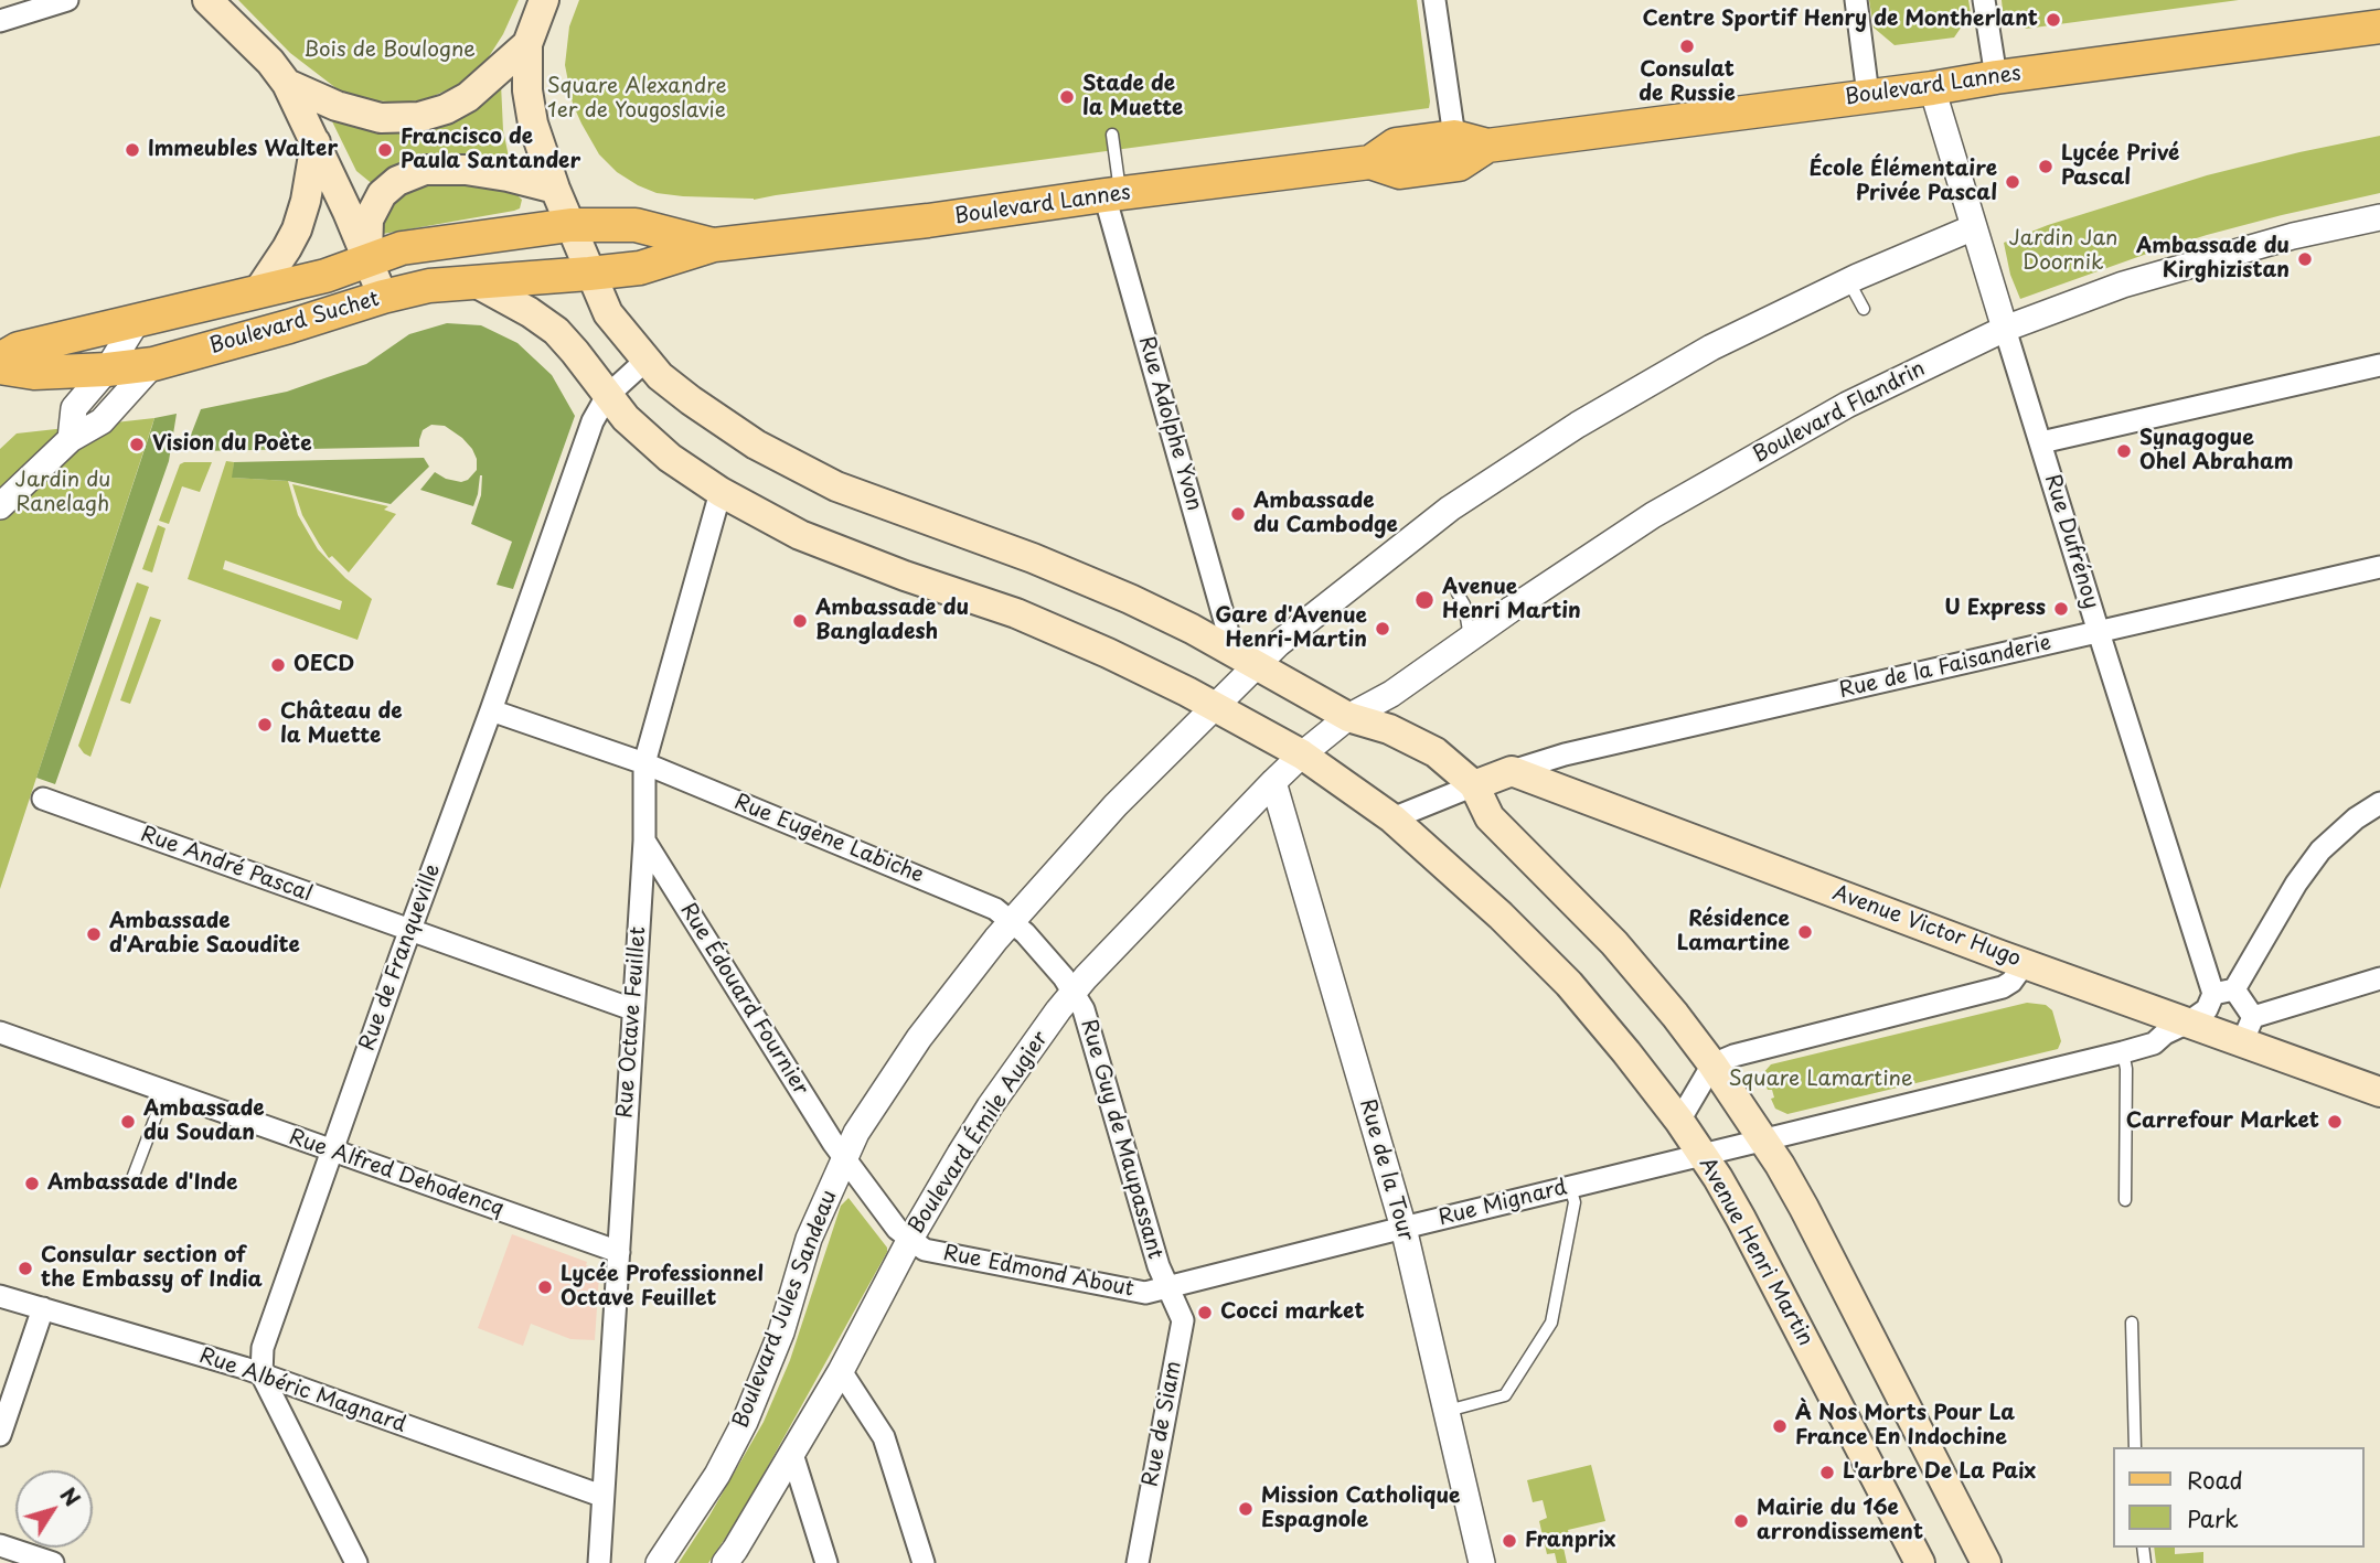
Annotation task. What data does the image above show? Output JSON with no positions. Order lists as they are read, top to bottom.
{
  "streets": {
    "main road": [
      "Boulevard Lannes",
      "Boulevard Suchet",
      "Avenue Victor Hugo",
      "Avenue Henri Martin"
    ],
    "street": [
      "Boulevard Flandrin",
      "Rue Adolphe Yvon",
      "Rue Dufrénoy",
      "Rue de la Faisanderie",
      "Rue Eugène Labiche",
      "Rue André Pascal",
      "Rue de Franqueville",
      "Rue Édouard Fournier",
      "Rue Octave Feuillet",
      "Boulevard Émile Augier",
      "Rue Guy de Maupassant",
      "Rue de la Tour",
      "Rue Alfred Dehodencq",
      "Rue Mignard",
      "Rue Edmond About",
      "Boulevard Jules Sandeau",
      "Rue Albéric Magnard",
      "Rue de Siam"
    ]
  },
  "crossings": [
    ["Boulevard Lannes", "Boulevard Suchet"],
    ["Boulevard Lannes", "Rue Adolphe Yvon"],
    ["Boulevard Lannes", "Rue Dufrénoy"],
    ["Boulevard Suchet", "Avenue Henri Martin"],
    ["Boulevard Flandrin", "Rue Dufrénoy"],
    ["Boulevard Flandrin", "Boulevard Émile Augier"],
    ["Boulevard Flandrin", "Avenue Henri Martin"],
    ["Rue Adolphe Yvon", "Boulevard Jules Sandeau"],
    ["Rue Dufrénoy", "Rue de la Faisanderie"],
    ["Rue Dufrénoy", "Avenue Victor Hugo"],
    ["Rue de la Faisanderie", "Avenue Victor Hugo"],
    ["Rue Eugène Labiche", "Rue de Franqueville"],
    ["Rue Eugène Labiche", "Rue Octave Feuillet"],
    ["Rue Eugène Labiche", "Boulevard Émile Augier"],
    ["Rue Eugène Labiche", "Rue Guy de Maupassant"],
    ["Rue Eugène Labiche", "Boulevard Jules Sandeau"],
    ["Rue André Pascal", "Rue de Franqueville"],
    ["Rue André Pascal", "Rue Octave Feuillet"],
    ["Rue de Franqueville", "Rue Alfred Dehodencq"],
    ["Rue de Franqueville", "Avenue Henri Martin"],
    ["Rue de Franqueville", "Rue Albéric Magnard"],
    ["Rue Édouard Fournier", "Rue Octave Feuillet"],
    ["Rue Édouard Fournier", "Boulevard Émile Augier"],
    ["Rue Édouard Fournier", "Rue Edmond About"],
    ["Rue Édouard Fournier", "Boulevard Jules Sandeau"],
    ["Rue Octave Feuillet", "Rue Alfred Dehodencq"],
    ["Rue Octave Feuillet", "Avenue Henri Martin"],
    ["Rue Octave Feuillet", "Rue Albéric Magnard"],
    ["Boulevard Émile Augier", "Rue Guy de Maupassant"],
    ["Boulevard Émile Augier", "Rue de la Tour"],
    ["Boulevard Émile Augier", "Avenue Henri Martin"],
    ["Boulevard Émile Augier", "Rue Edmond About"],
    ["Rue Guy de Maupassant", "Rue Mignard"],
    ["Rue Guy de Maupassant", "Rue Edmond About"],
    ["Rue Guy de Maupassant", "Rue de Siam"],
    ["Rue de la Tour", "Rue Mignard"],
    ["Rue Mignard", "Avenue Henri Martin"],
    ["Rue Mignard", "Rue Edmond About"],
    ["Rue Mignard", "Rue de Siam"],
    ["Avenue Henri Martin", "Boulevard Jules Sandeau"],
    ["Rue Edmond About", "Rue de Siam"]
  ],
  "parks": [
    "Bois de Boulogne",
    "Square Alexandre 1er de Yougoslavie",
    "Jardin Jan Doornik",
    "Jardin du Ranelagh",
    "Square Lamartine"
  ],
  "places": [
    "Centre Sportif Henry de Montherlant",
    "Consulat de Russie",
    "Stade de la Muette",
    "Immeubles Walter",
    "Francisco de Paula Santander",
    "Lycée Privé Pascal",
    "École Élémentaire Privée Pascal",
    "Ambassade du Kirghizistan",
    "Vision du Poète",
    "Synagogue Ohel Abraham",
    "Ambassade du Cambodge",
    "Avenue Henri Martin",
    "U Express",
    "Ambassade du Bangladesh",
    "Gare d'Avenue Henri-Martin",
    "OECD",
    "Château de la Muette",
    "Résidence Lamartine",
    "Ambassade d'Arabie Saoudite",
    "Ambassade du Soudan",
    "Carrefour Market",
    "Ambassade d'Inde",
    "Consular section of the Embassy of India",
    "Lycée Professionnel Octave Feuillet",
    "Cocci market",
    "À Nos Morts Pour La France En Indochine",
    "L'arbre De La Paix",
    "Mission Catholique Espagnole",
    "Mairie du 16e arrondissement",
    "Franprix"
  ],
  "legend": ["Road", "Park"],
  "north": "top right"
}
